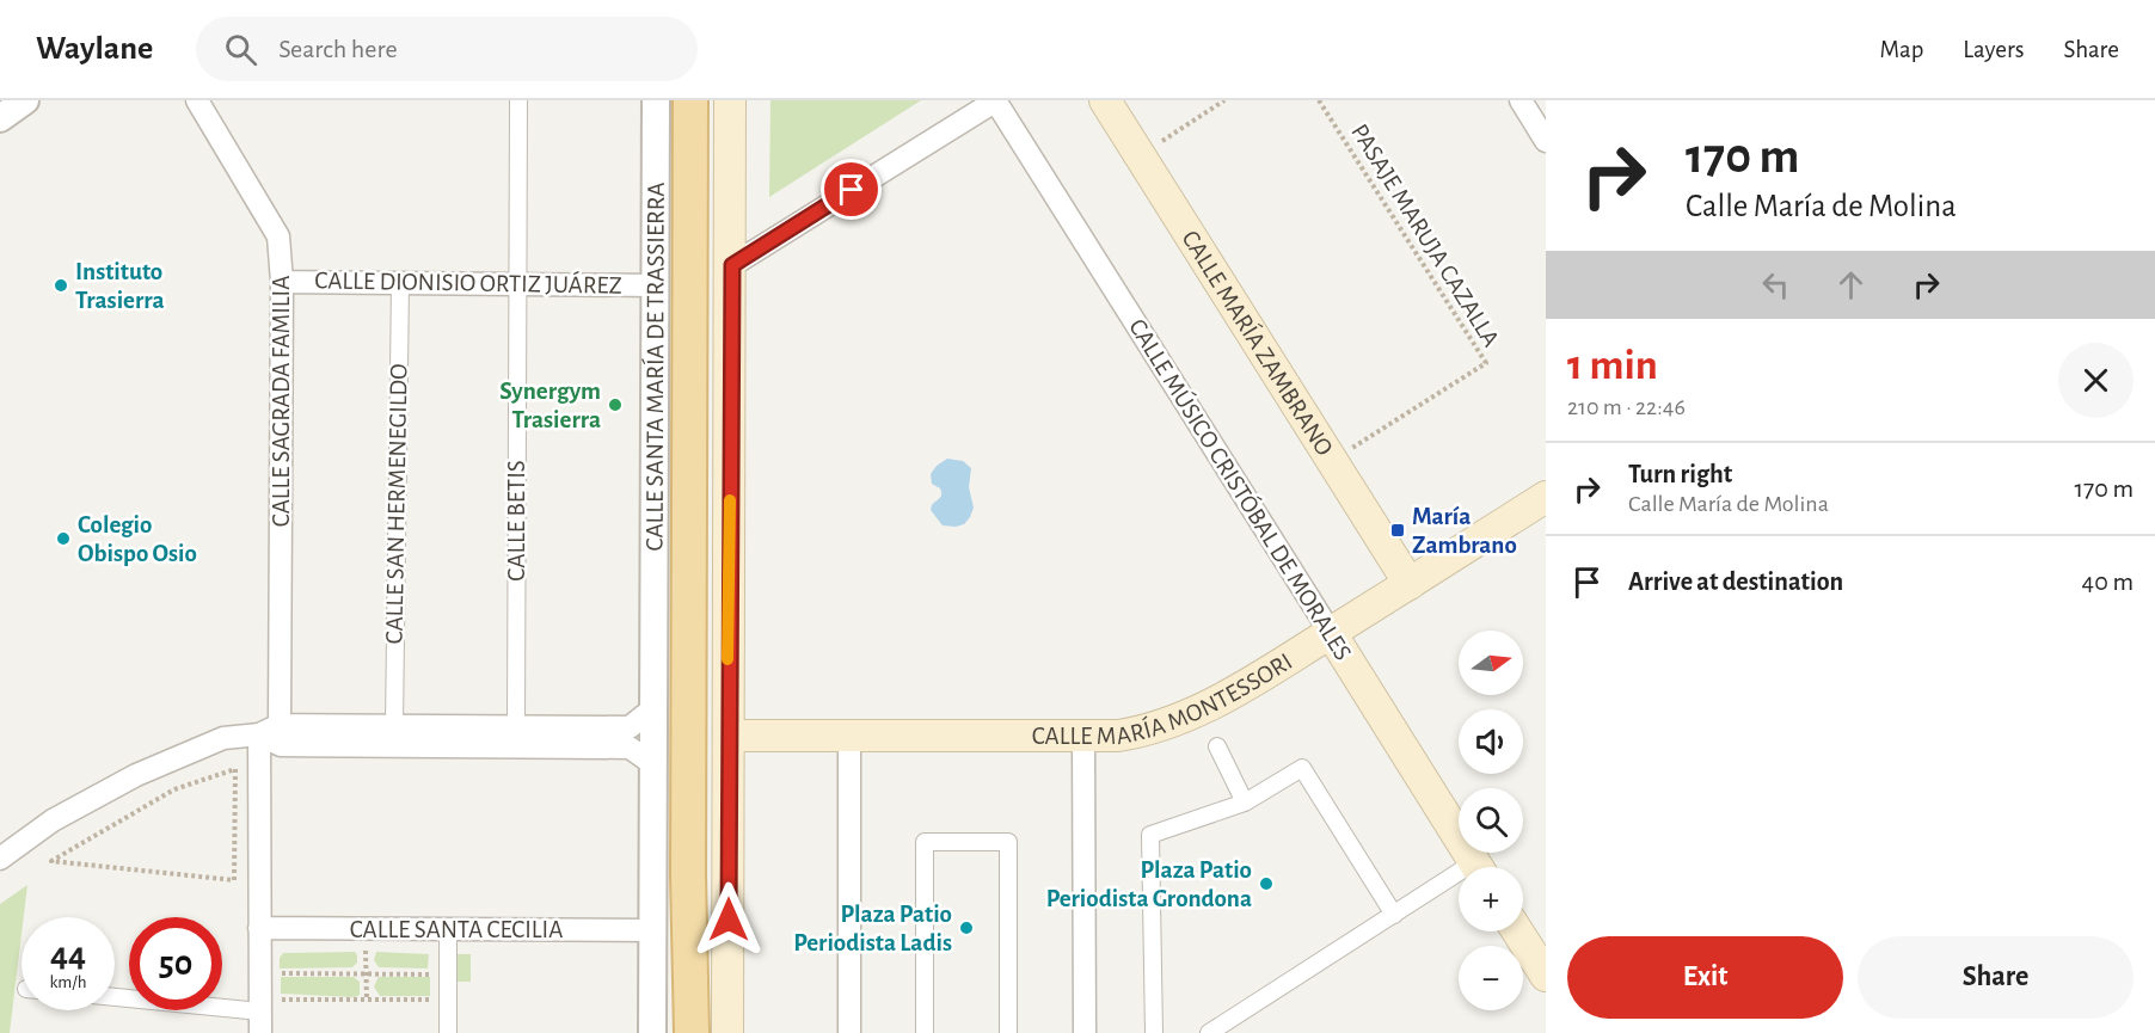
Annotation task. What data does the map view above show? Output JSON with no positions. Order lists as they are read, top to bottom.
{
  "streets": {
    "main road": [
      "CALLE MARÍA ZAMBRANO",
      "CALLE SANTA MARÍA DE TRASSIERRA",
      "CALLE MÚSICO CRISTÓBAL DE MORALES",
      "CALLE MARÍA MONTESSORI"
    ],
    "street": [
      "CALLE DIONISIO ORTIZ JUÁREZ",
      "CALLE SAGRADA FAMILIA",
      "CALLE SAN HERMENEGILDO",
      "CALLE BETIS",
      "CALLE SANTA CECILIA"
    ],
    "path": ["PASAJE MARUJA CAZALLA"]
  },
  "crossings": [
    ["CALLE DIONISIO ORTIZ JUÁREZ", "CALLE SANTA MARÍA DE TRASSIERRA"],
    ["CALLE DIONISIO ORTIZ JUÁREZ", "CALLE SAGRADA FAMILIA"],
    ["CALLE DIONISIO ORTIZ JUÁREZ", "CALLE SAN HERMENEGILDO"],
    ["CALLE DIONISIO ORTIZ JUÁREZ", "CALLE BETIS"],
    ["CALLE MARÍA ZAMBRANO", "CALLE MARÍA MONTESSORI"],
    ["CALLE SANTA MARÍA DE TRASSIERRA", "CALLE SANTA CECILIA"],
    ["CALLE SAGRADA FAMILIA", "CALLE SANTA CECILIA"],
    ["CALLE MÚSICO CRISTÓBAL DE MORALES", "CALLE MARÍA MONTESSORI"]
  ],
  "places": {
    "other": [
      "Instituto Trasierra",
      "Synergym Trasierra",
      "Colegio Obispo Osio",
      "Plaza Patio Periodista Grondona",
      "Plaza Patio Periodista Ladis"
    ],
    "transit": ["María Zambrano"]
  },
  "north": "right",
  "page": {
    "header": "Waylane",
    "search": "Search here",
    "nav": ["Map", "Layers", "Share"],
    "turn": ["170 m", "Calle María de Molina"],
    "heading": ["1 min", "210 m · 22:46"],
    "list": [
      {
        "name": "Turn right",
        "note": "Calle María de Molina",
        "value": "170 m"
      },
      {
        "name": "Arrive at destination",
        "value": "40 m"
      }
    ],
    "map_buttons": ["+", "−"],
    "speed": "44 km/h",
    "limit": "50",
    "buttons": ["Exit", "Share"]
  }
}
